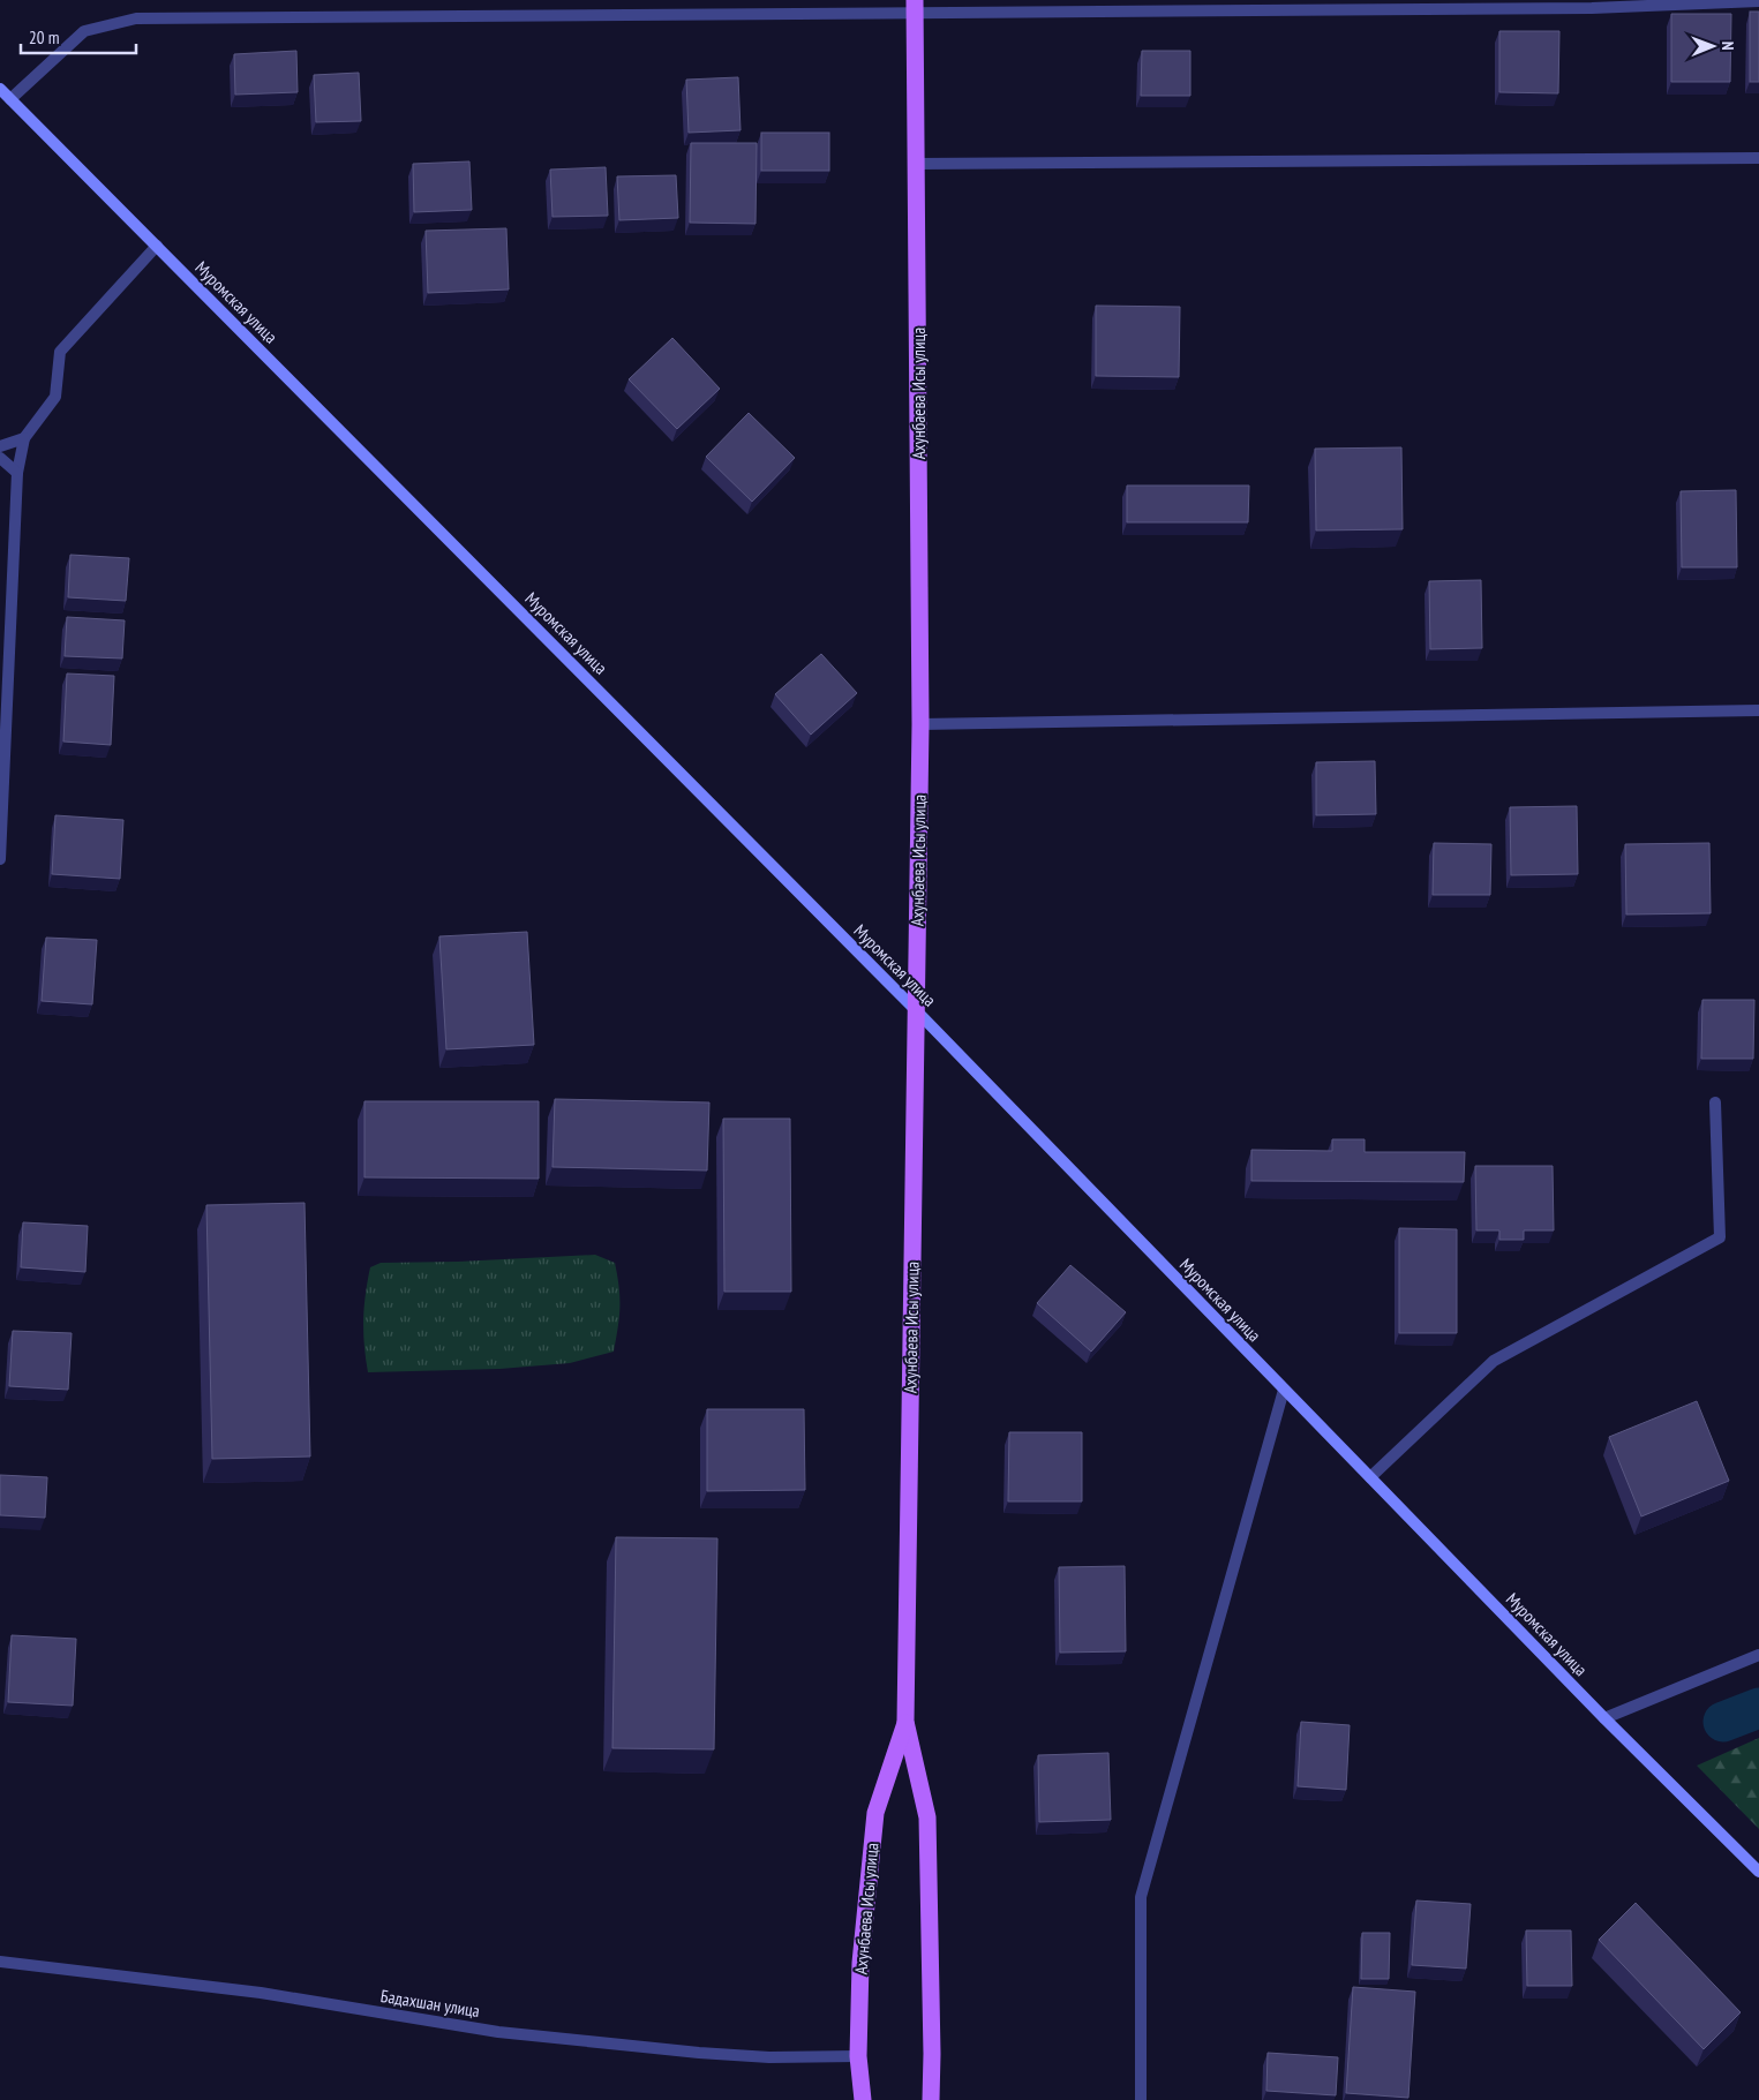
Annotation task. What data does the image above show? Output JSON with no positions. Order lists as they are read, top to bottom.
{
  "streets": {
    "main road": ["Ахунбаева Исы улица"],
    "street": ["Муромская улица", "Бадахшан улица"]
  },
  "crossings": [
    ["Муромская улица", "Ахунбаева Исы улица"],
    ["Ахунбаева Исы улица", "Бадахшан улица"]
  ],
  "scale_bar": "20 m",
  "north": "right"
}
